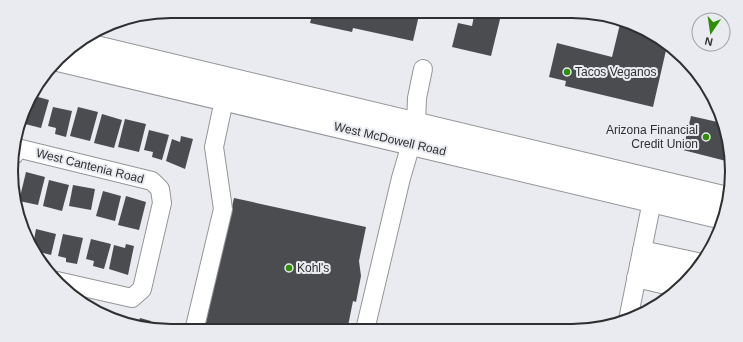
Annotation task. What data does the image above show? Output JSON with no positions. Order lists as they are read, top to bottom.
{
  "streets": {
    "main road": ["West McDowell Road"],
    "street": ["West Cantenia Road"]
  },
  "places": ["Tacos Veganos", "Arizona Financial Credit Union", "Kohl's"],
  "north": "bottom"
}
